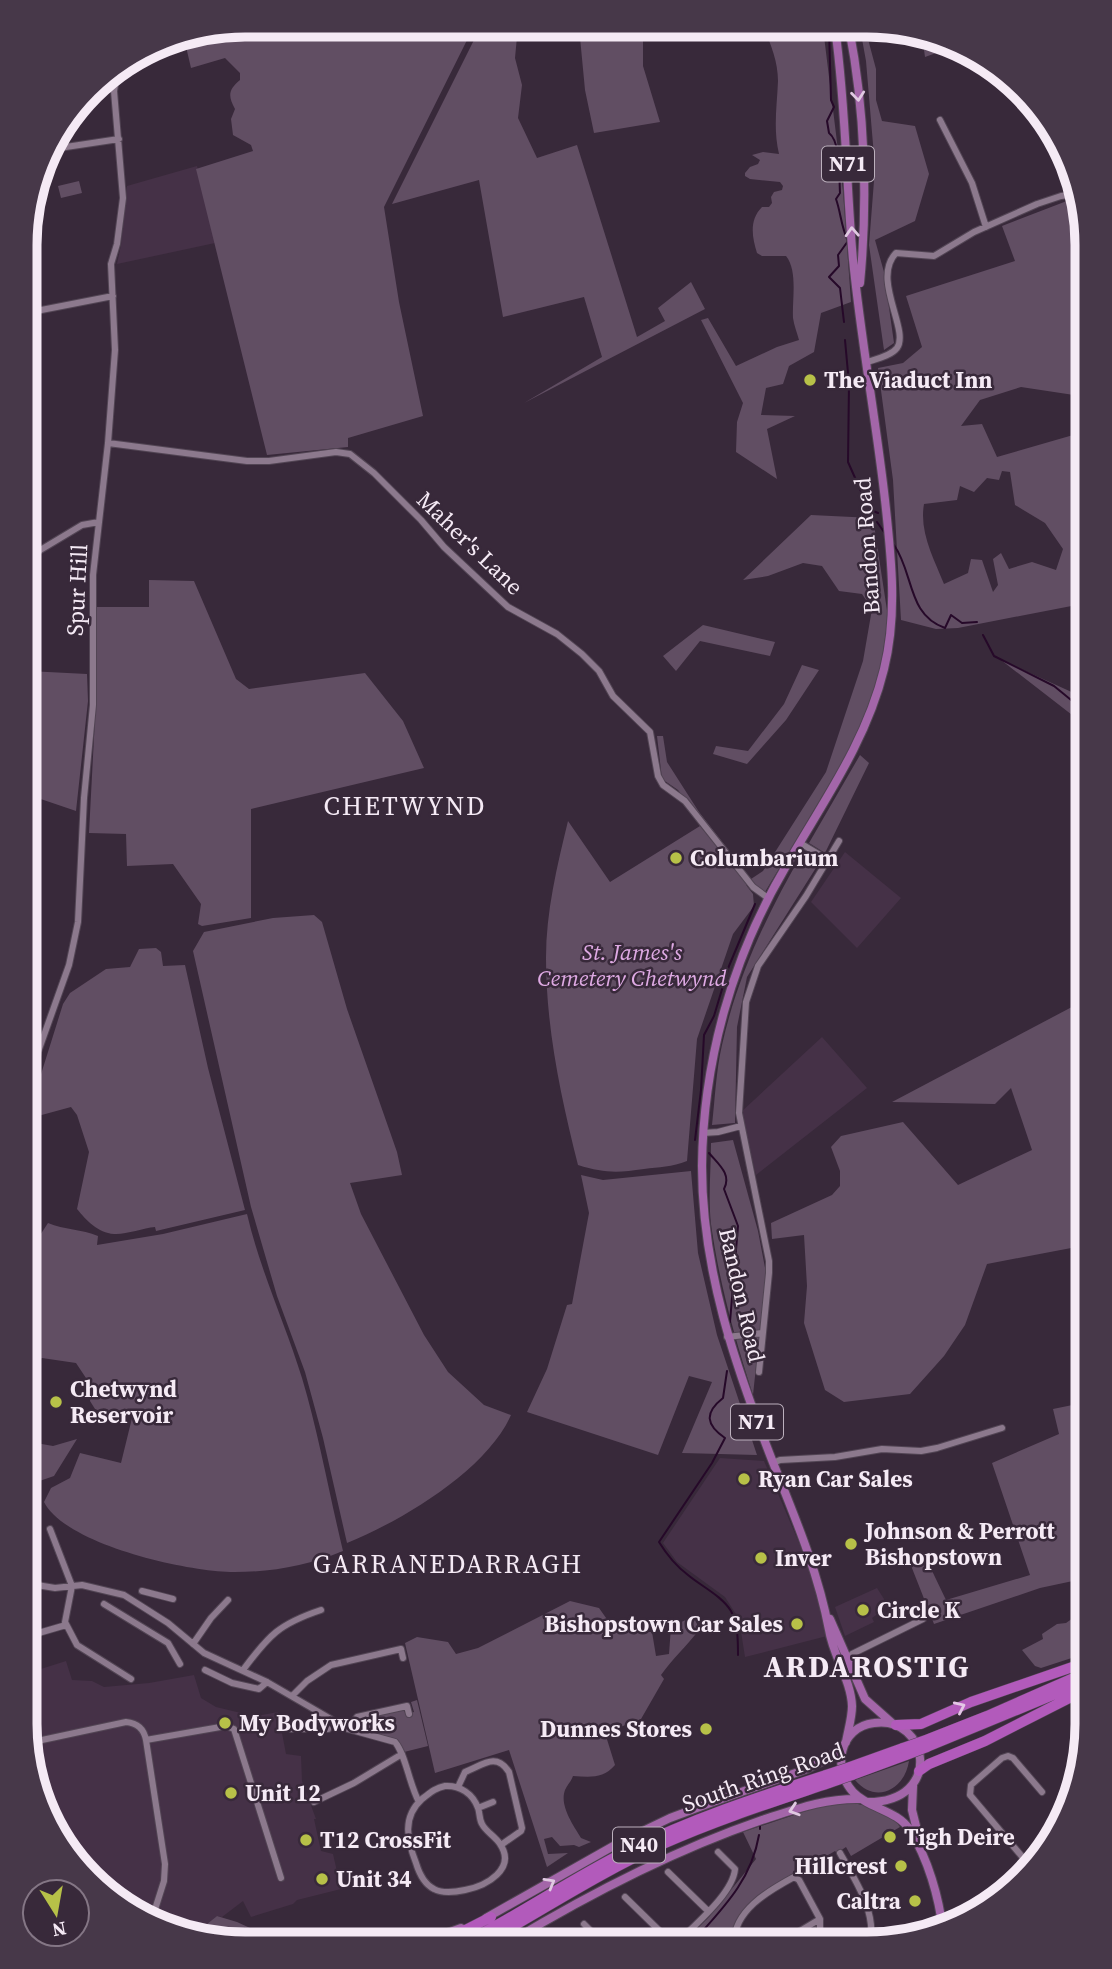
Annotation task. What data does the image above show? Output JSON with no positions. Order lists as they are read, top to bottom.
{
  "streets": {
    "highway": ["South Ring Road", "N40"],
    "main road": ["N71", "Bandon Road"],
    "street": ["Maher's Lane", "Spur Hill"]
  },
  "crossings": [
    ["N71", "Bandon Road"],
    ["N71", "N40"],
    ["Maher's Lane", "Bandon Road"],
    ["Maher's Lane", "Spur Hill"],
    ["Bandon Road", "N40"]
  ],
  "districts": ["CHETWYND", "GARRANEDARRAGH", "ARDAROSTIG"],
  "parks": ["St. James's Cemetery Chetwynd"],
  "places": [
    "The Viaduct Inn",
    "Columbarium",
    "Chetwynd Reservoir",
    "Ryan Car Sales",
    "Johnson & Perrott Bishopstown",
    "Inver",
    "Circle K",
    "Bishopstown Car Sales",
    "My Bodyworks",
    "Dunnes Stores",
    "Unit 12",
    "Tigh Deire",
    "T12 CrossFit",
    "Hillcrest",
    "Unit 34",
    "Caltra"
  ],
  "north": "bottom"
}
